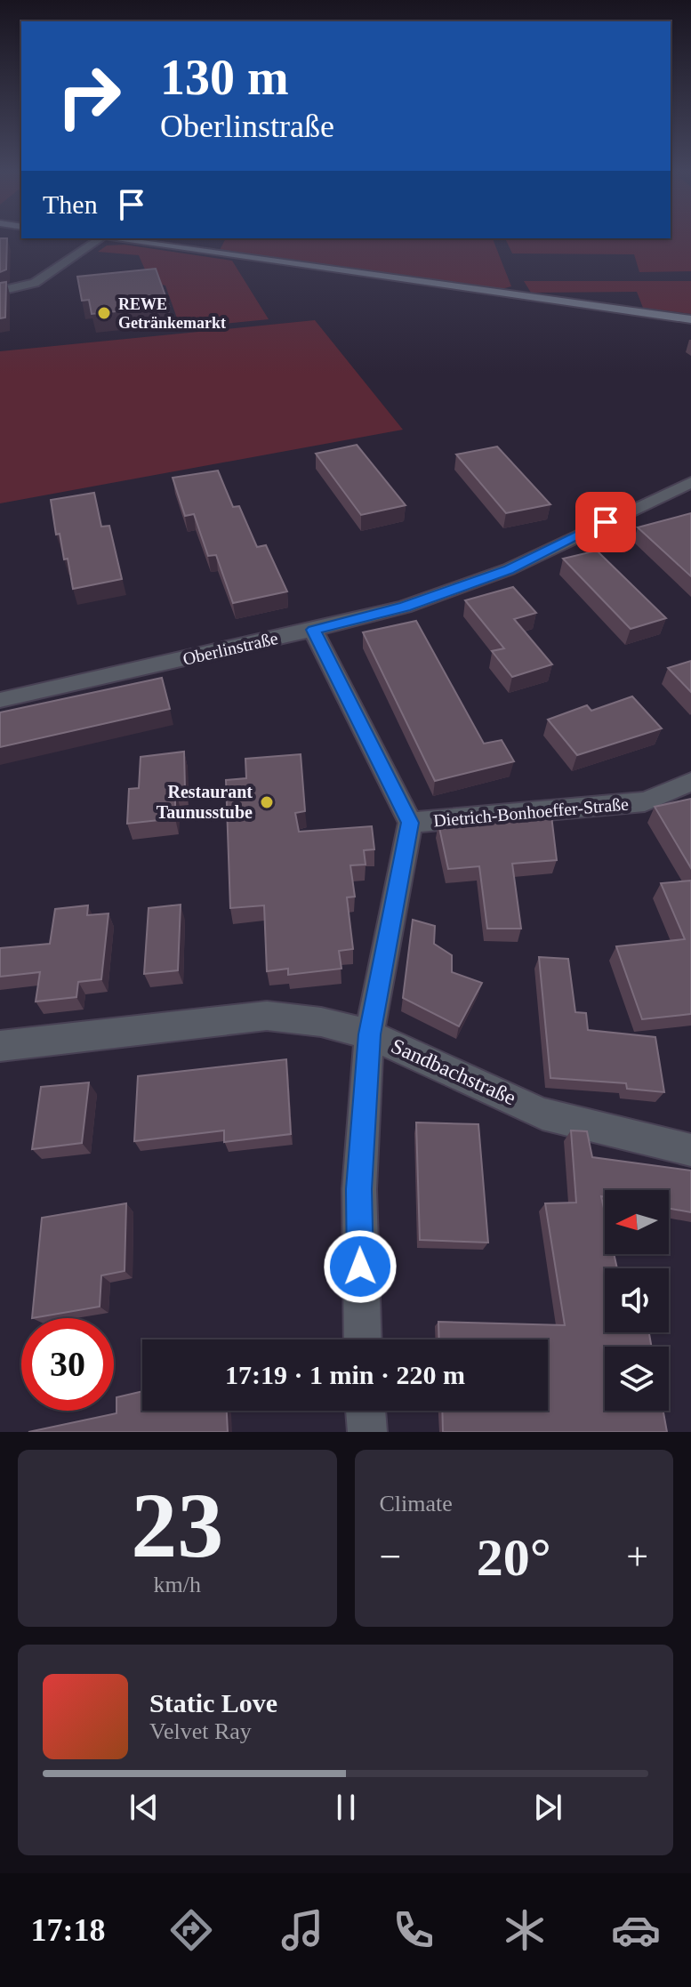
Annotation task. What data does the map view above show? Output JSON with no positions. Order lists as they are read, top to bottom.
{
  "streets": {
    "street": ["Oberlinstraße", "Dietrich-Bonhoeffer-Straße", "Sandbachstraße"]
  },
  "places": ["REWE Getränkemarkt", "Restaurant Taunusstube"],
  "north": "left",
  "page": {
    "turn": ["130 m", "Oberlinstraße"],
    "then": "Then",
    "limit": "30",
    "trip": "17:19 · 1 min · 220 m",
    "tile": [
      ["23", "km/h"],
      "Climate"
    ],
    "heat": ["−", "20°", "+"],
    "song": ["Static Love", "Velvet Ray"],
    "tabs": "17:18"
  }
}
